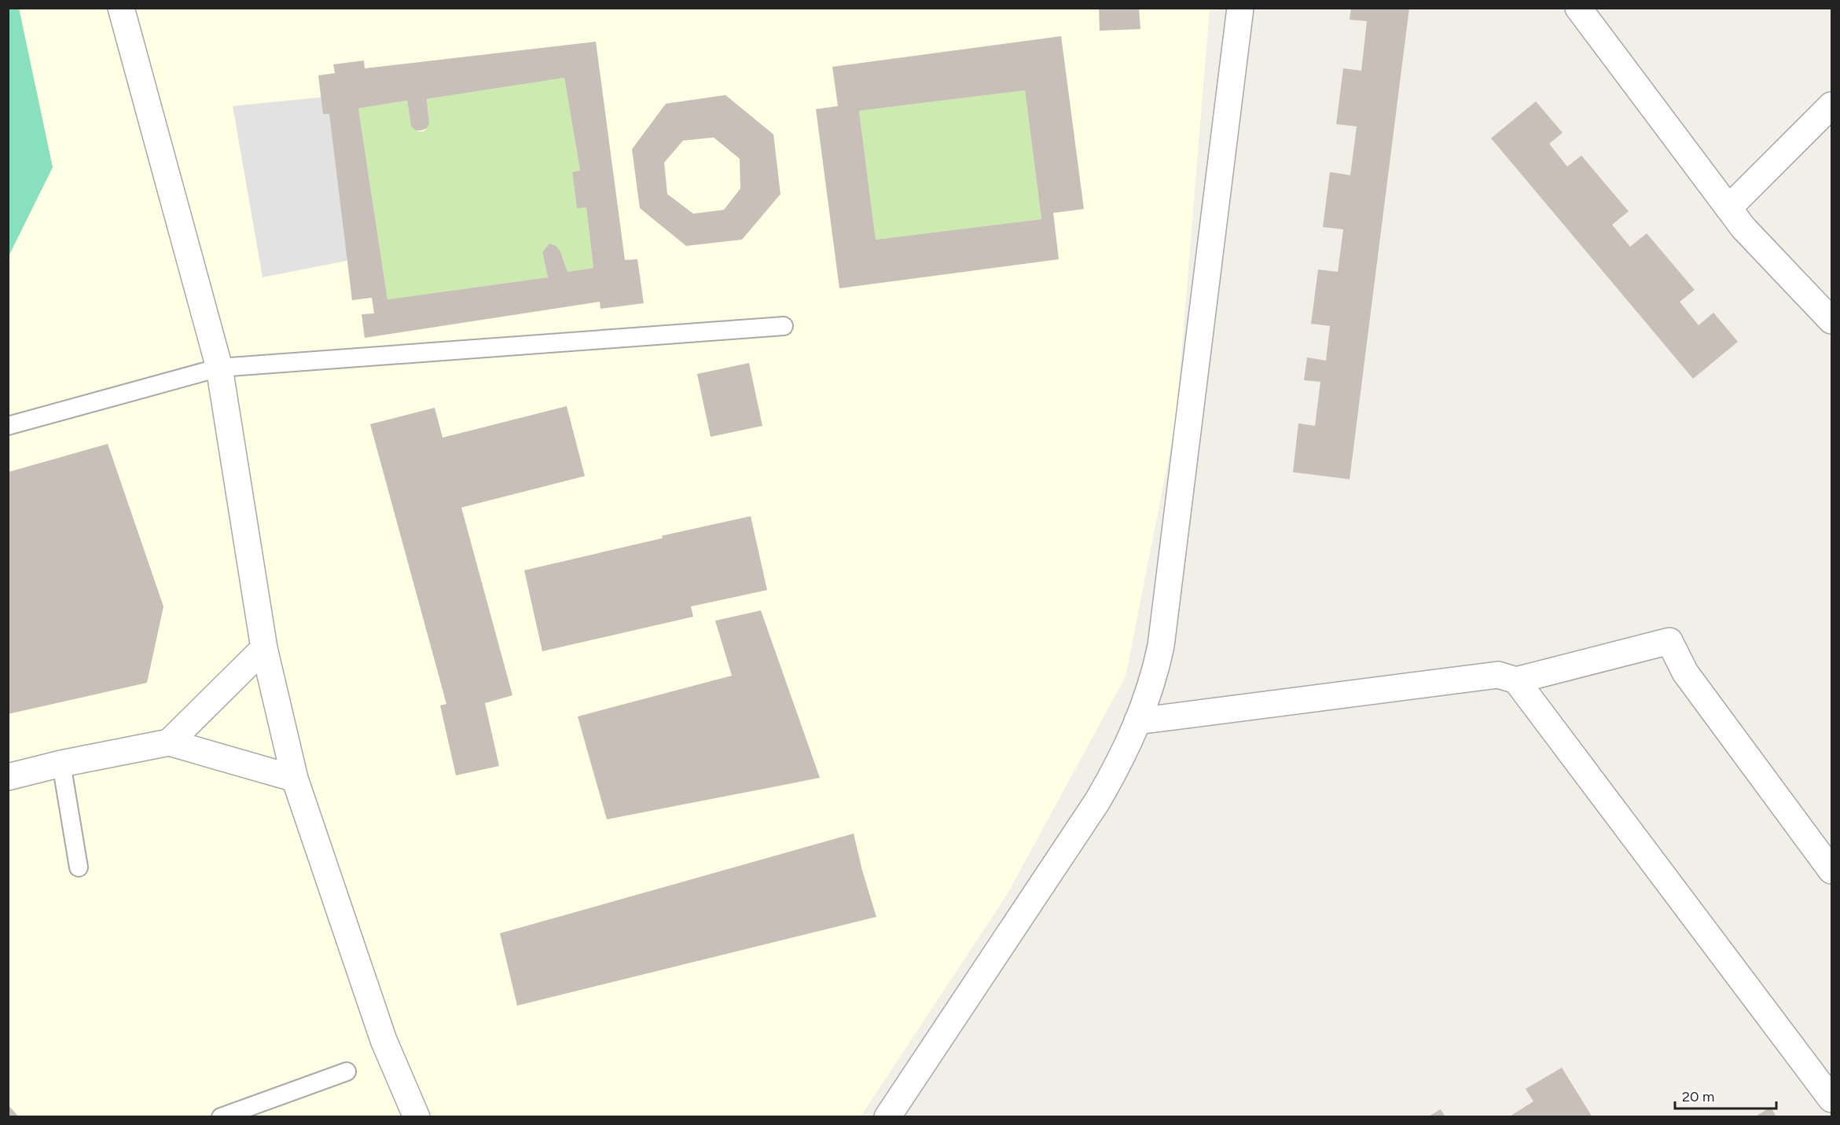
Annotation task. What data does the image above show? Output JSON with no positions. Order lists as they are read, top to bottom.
{
  "scale_bar": "20 m"
}
